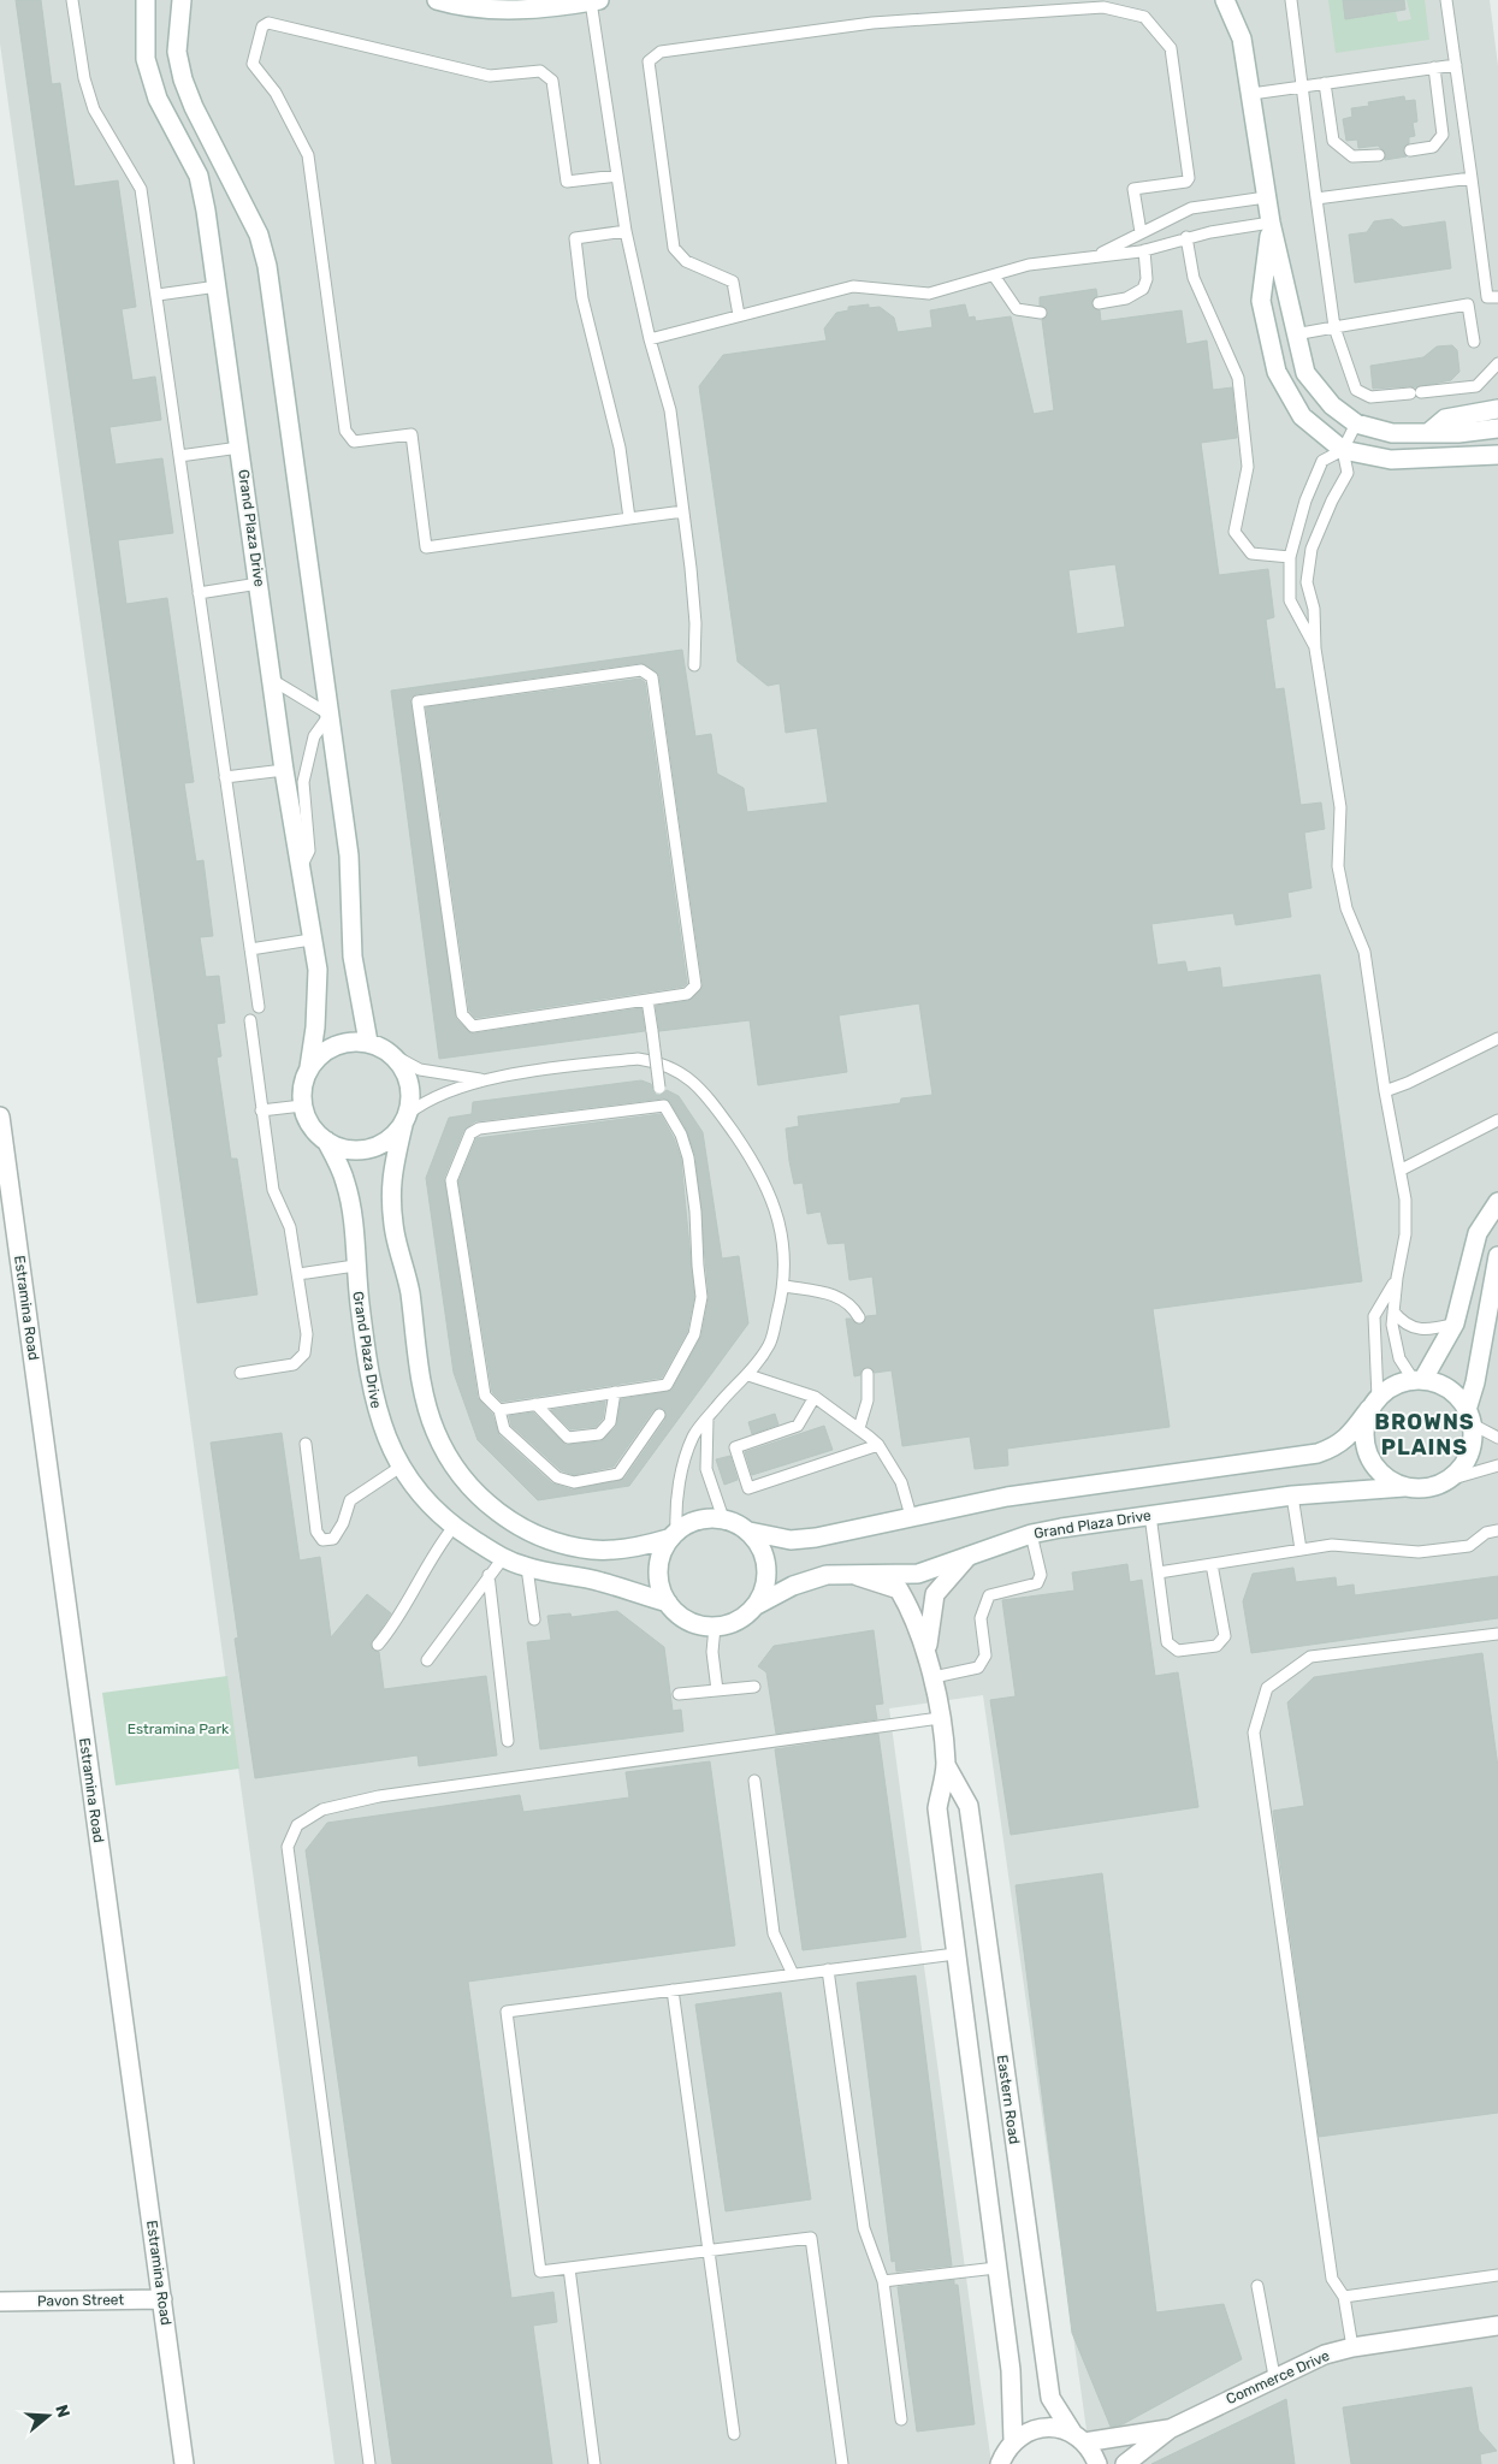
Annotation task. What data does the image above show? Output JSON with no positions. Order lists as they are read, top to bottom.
{
  "streets": {
    "street": [
      "Grand Plaza Drive",
      "Estramina Road",
      "Eastern Road",
      "Pavon Street",
      "Commerce Drive"
    ]
  },
  "crossings": [
    ["Grand Plaza Drive", "Eastern Road"],
    ["Estramina Road", "Pavon Street"],
    ["Eastern Road", "Commerce Drive"]
  ],
  "districts": ["BROWNS PLAINS"],
  "parks": ["Estramina Park"],
  "north": "right"
}
